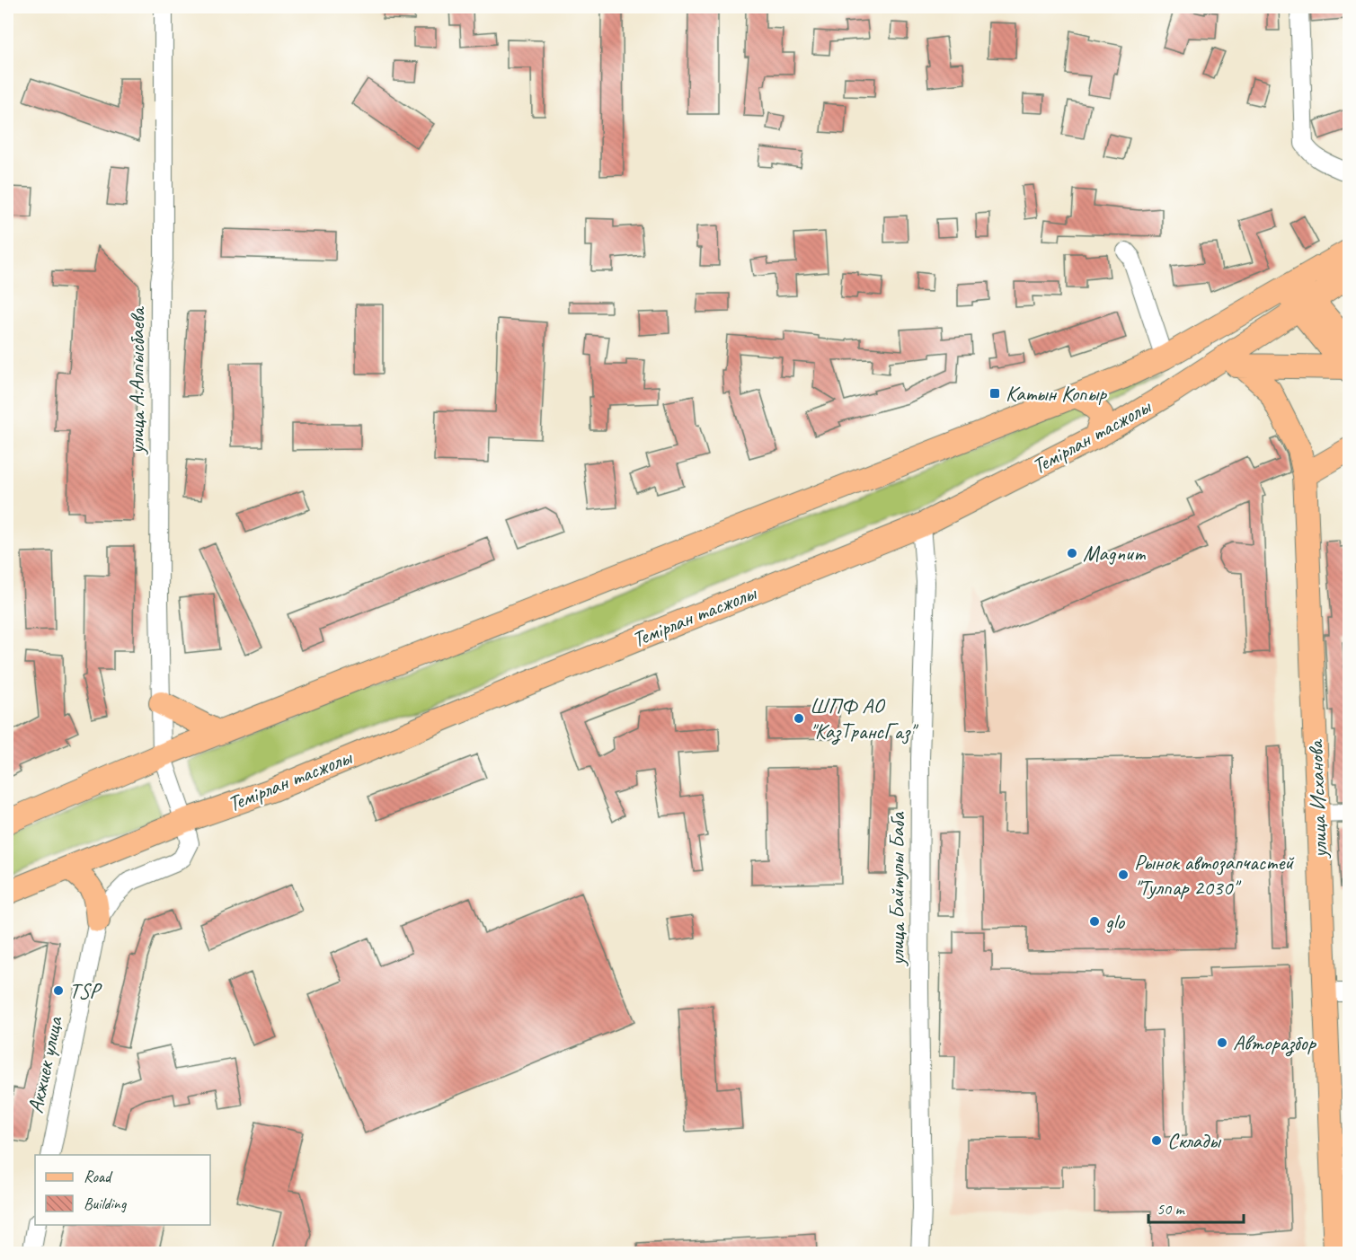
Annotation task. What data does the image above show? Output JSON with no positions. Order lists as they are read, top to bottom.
{
  "streets": {
    "main road": ["Темірлан тасжолы", "улица Исханова"],
    "street": ["улица А.Алпысбаева", "улица Байтулы Баба", "Акжиек улица"]
  },
  "crossings": [
    ["улица А.Алпысбаева", "Темірлан тасжолы"],
    ["улица А.Алпысбаева", "Акжиек улица"],
    ["Темірлан тасжолы", "улица Байтулы Баба"]
  ],
  "places": {
    "transit": ["Катын Копыр"],
    "other": [
      "Magnum",
      "ШПФ АО \"КазТрансГаз\"",
      "Рынок автозапчастей \"Тулпар 2030\"",
      "glo",
      "TSP",
      "Авторазбор",
      "Склады"
    ]
  },
  "legend": ["Road", "Building"],
  "scale_bar": "50 m"
}
